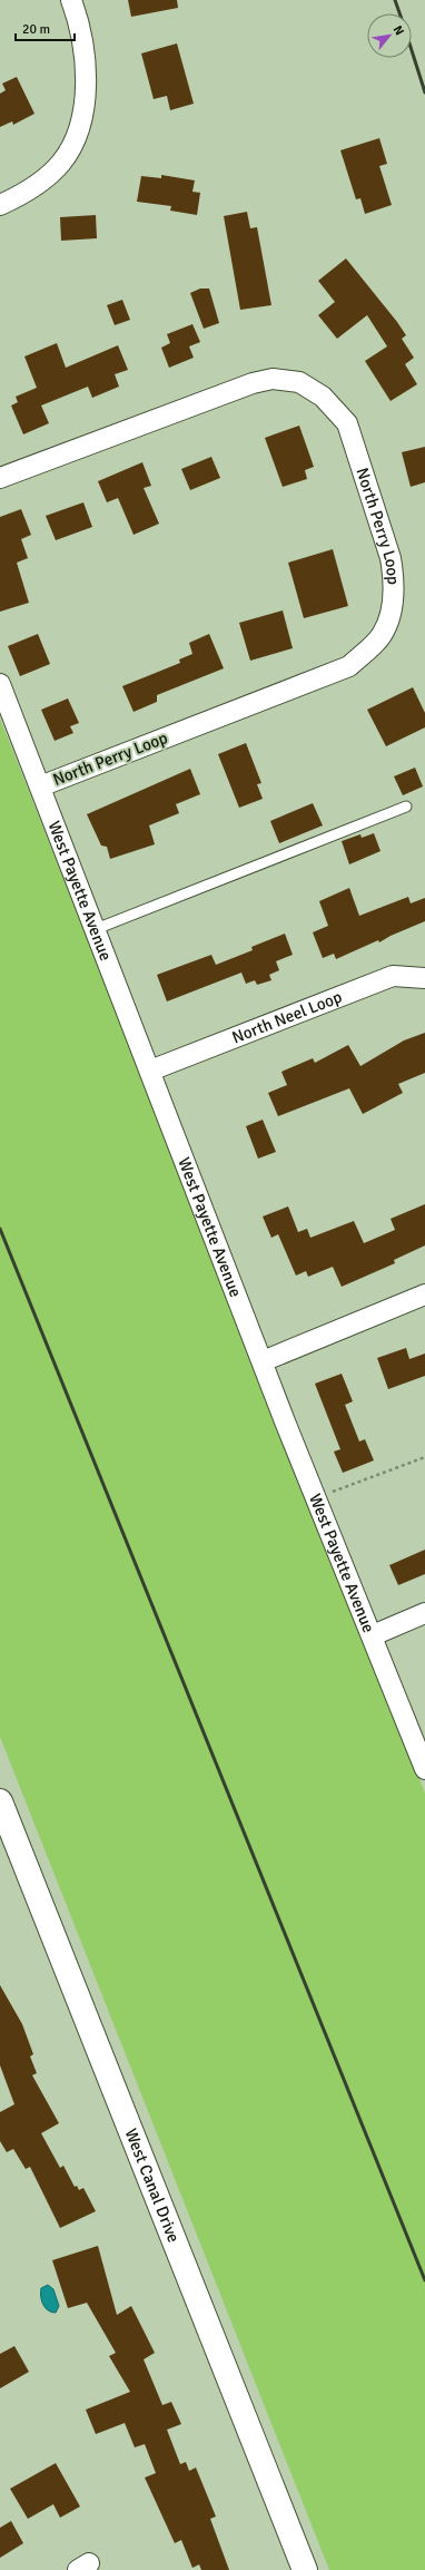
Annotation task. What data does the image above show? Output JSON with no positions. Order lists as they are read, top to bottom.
{
  "streets": {
    "street": [
      "North Perry Loop",
      "West Payette Avenue",
      "North Neel Loop",
      "West Canal Drive"
    ]
  },
  "crossings": [
    ["North Perry Loop", "West Payette Avenue"],
    ["West Payette Avenue", "North Neel Loop"]
  ],
  "scale_bar": "20 m",
  "north": "top right"
}
